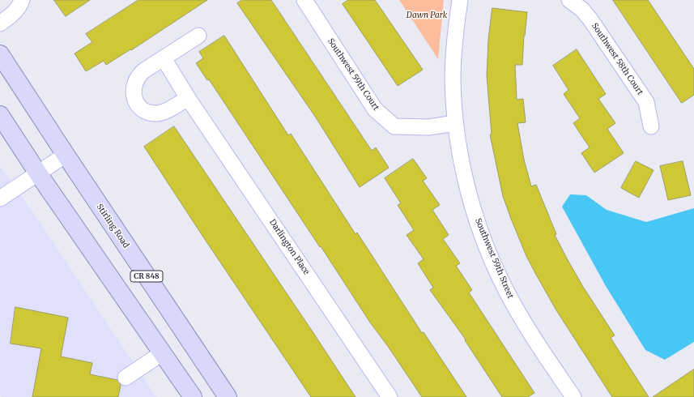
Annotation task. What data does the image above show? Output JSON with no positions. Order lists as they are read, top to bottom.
{
  "streets": {
    "main road": ["Stirling Road", "CR 848"],
    "street": [
      "Southwest 58th Court",
      "Southwest 59th Court",
      "Darlington Place",
      "Southwest 59th Street"
    ]
  },
  "crossings": [
    ["Southwest 59th Court", "Southwest 59th Street"]
  ],
  "parks": ["Dawn Park"]
}
